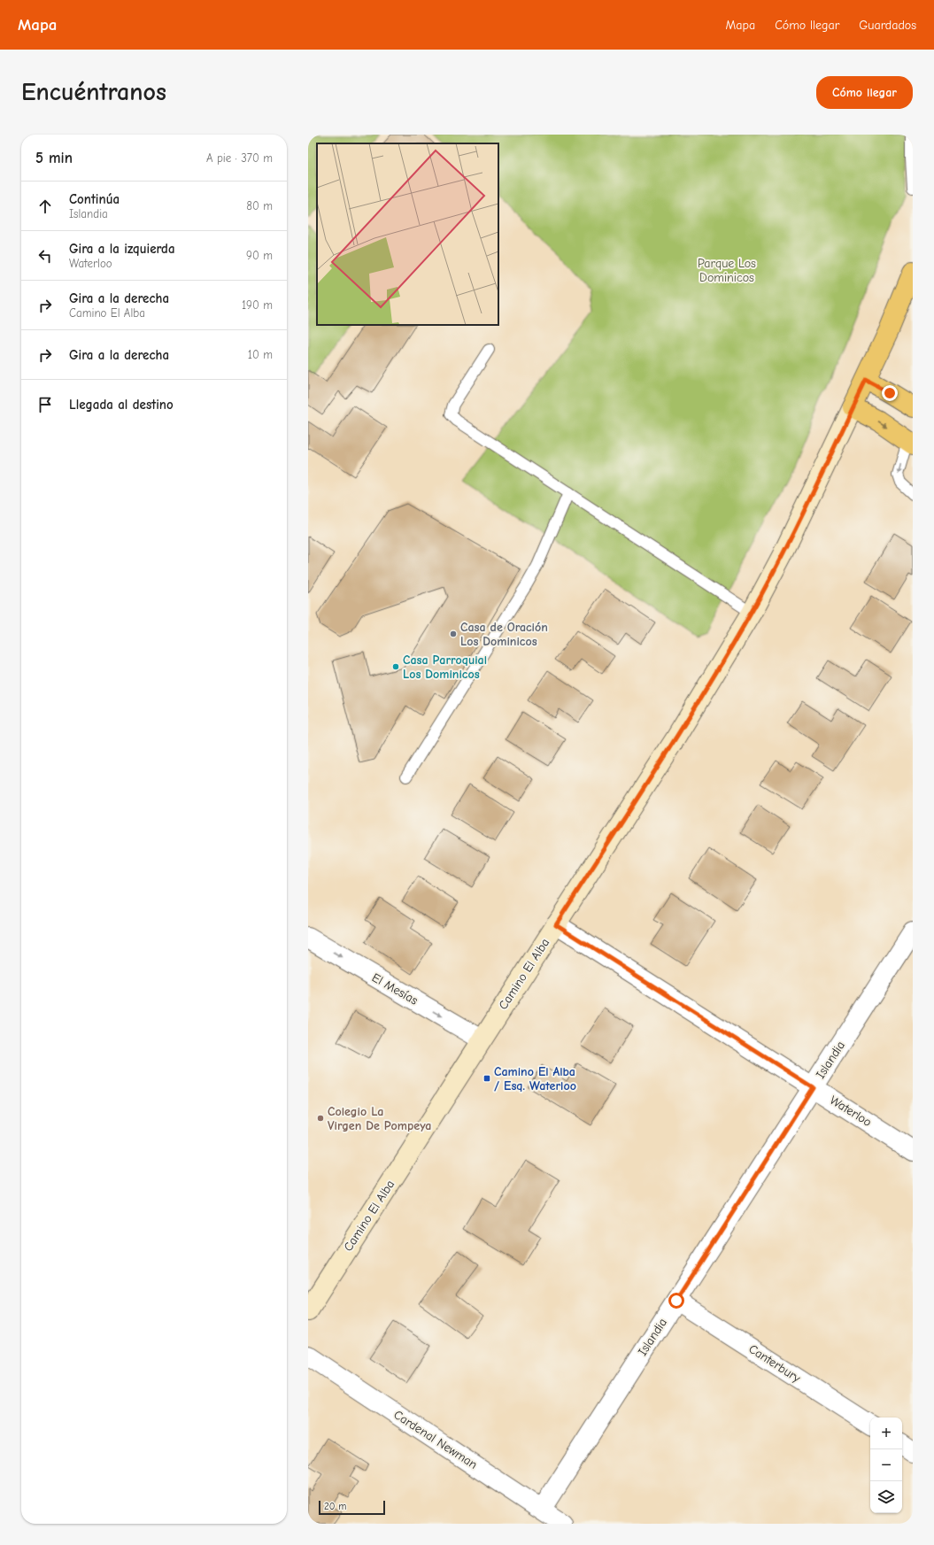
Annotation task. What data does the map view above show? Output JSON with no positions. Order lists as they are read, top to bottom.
{
  "streets": {
    "main road": ["Camino El Alba"],
    "street": [
      "El Mesías",
      "Islandia",
      "Waterloo",
      "Canterbury",
      "Cardenal Newman"
    ]
  },
  "crossings": [
    ["Camino El Alba", "El Mesías"],
    ["Camino El Alba", "Waterloo"],
    ["Islandia", "Waterloo"],
    ["Islandia", "Canterbury"],
    ["Islandia", "Cardenal Newman"]
  ],
  "one_way": ["El Mesías"],
  "parks": ["Parque Los Dominicos"],
  "places": {
    "other": ["Casa de Oración Los Dominicos", "Casa Parroquial Los Dominicos", "Colegio La Virgen De Pompeya"],
    "transit": ["Camino El Alba / Esq. Waterloo"]
  },
  "scale_bar": "20 m",
  "page": {
    "header": "Mapa",
    "nav": ["Mapa", "Cómo llegar", "Guardados"],
    "buttons": "Cómo llegar",
    "title": "Encuéntranos",
    "heading": ["5 min", "A pie · 370 m"],
    "list": [
      ["Continúa", "Islandia", "80 m"],
      ["Gira a la izquierda", "Waterloo", "90 m"],
      ["Gira a la derecha", "Camino El Alba", "190 m"],
      ["Gira a la derecha", "10 m"],
      "Llegada al destino"
    ],
    "map_buttons": ["+", "−"],
    "scale": "20 m"
  }
}
